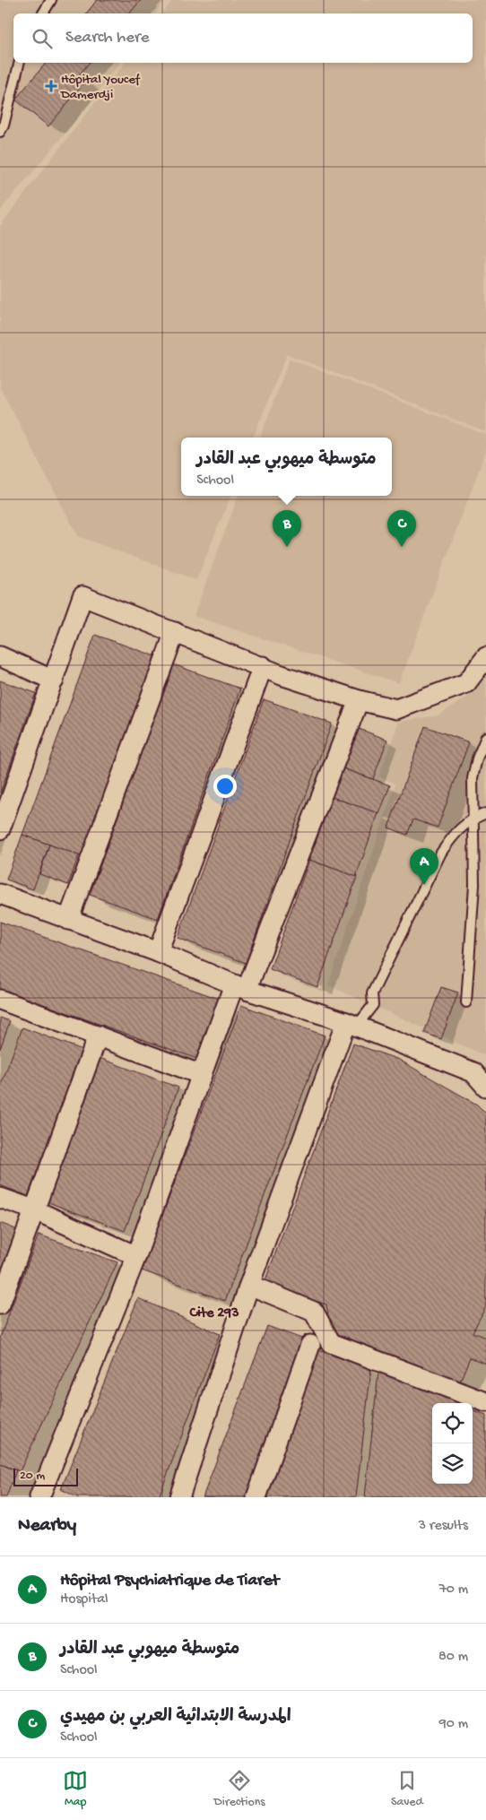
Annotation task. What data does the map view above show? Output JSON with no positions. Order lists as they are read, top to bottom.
{
  "districts": ["Cite 293"],
  "places": {
    "health": ["Hôpital Youcef Damerdji"]
  },
  "scale_bar": "20 m",
  "page": {
    "search": "Search here",
    "popup": ["متوسطة ميهوبي عبد القادر", "School"],
    "pins": ["B", "C", "A"],
    "scale": "20 m",
    "heading": ["Nearby", "3 results"],
    "list": [
      {
        "mark": "A",
        "name": "Hôpital Psychiatrique de Tiaret",
        "note": "Hospital",
        "value": "70 m"
      },
      {
        "mark": "B",
        "name": "متوسطة ميهوبي عبد القادر",
        "note": "School",
        "value": "80 m"
      },
      {
        "mark": "C",
        "name": "المدرسة الابتدائية العربي بن مهيدي",
        "note": "School",
        "value": "90 m"
      }
    ],
    "nav": ["Map", "Directions", "Saved"]
  }
}
